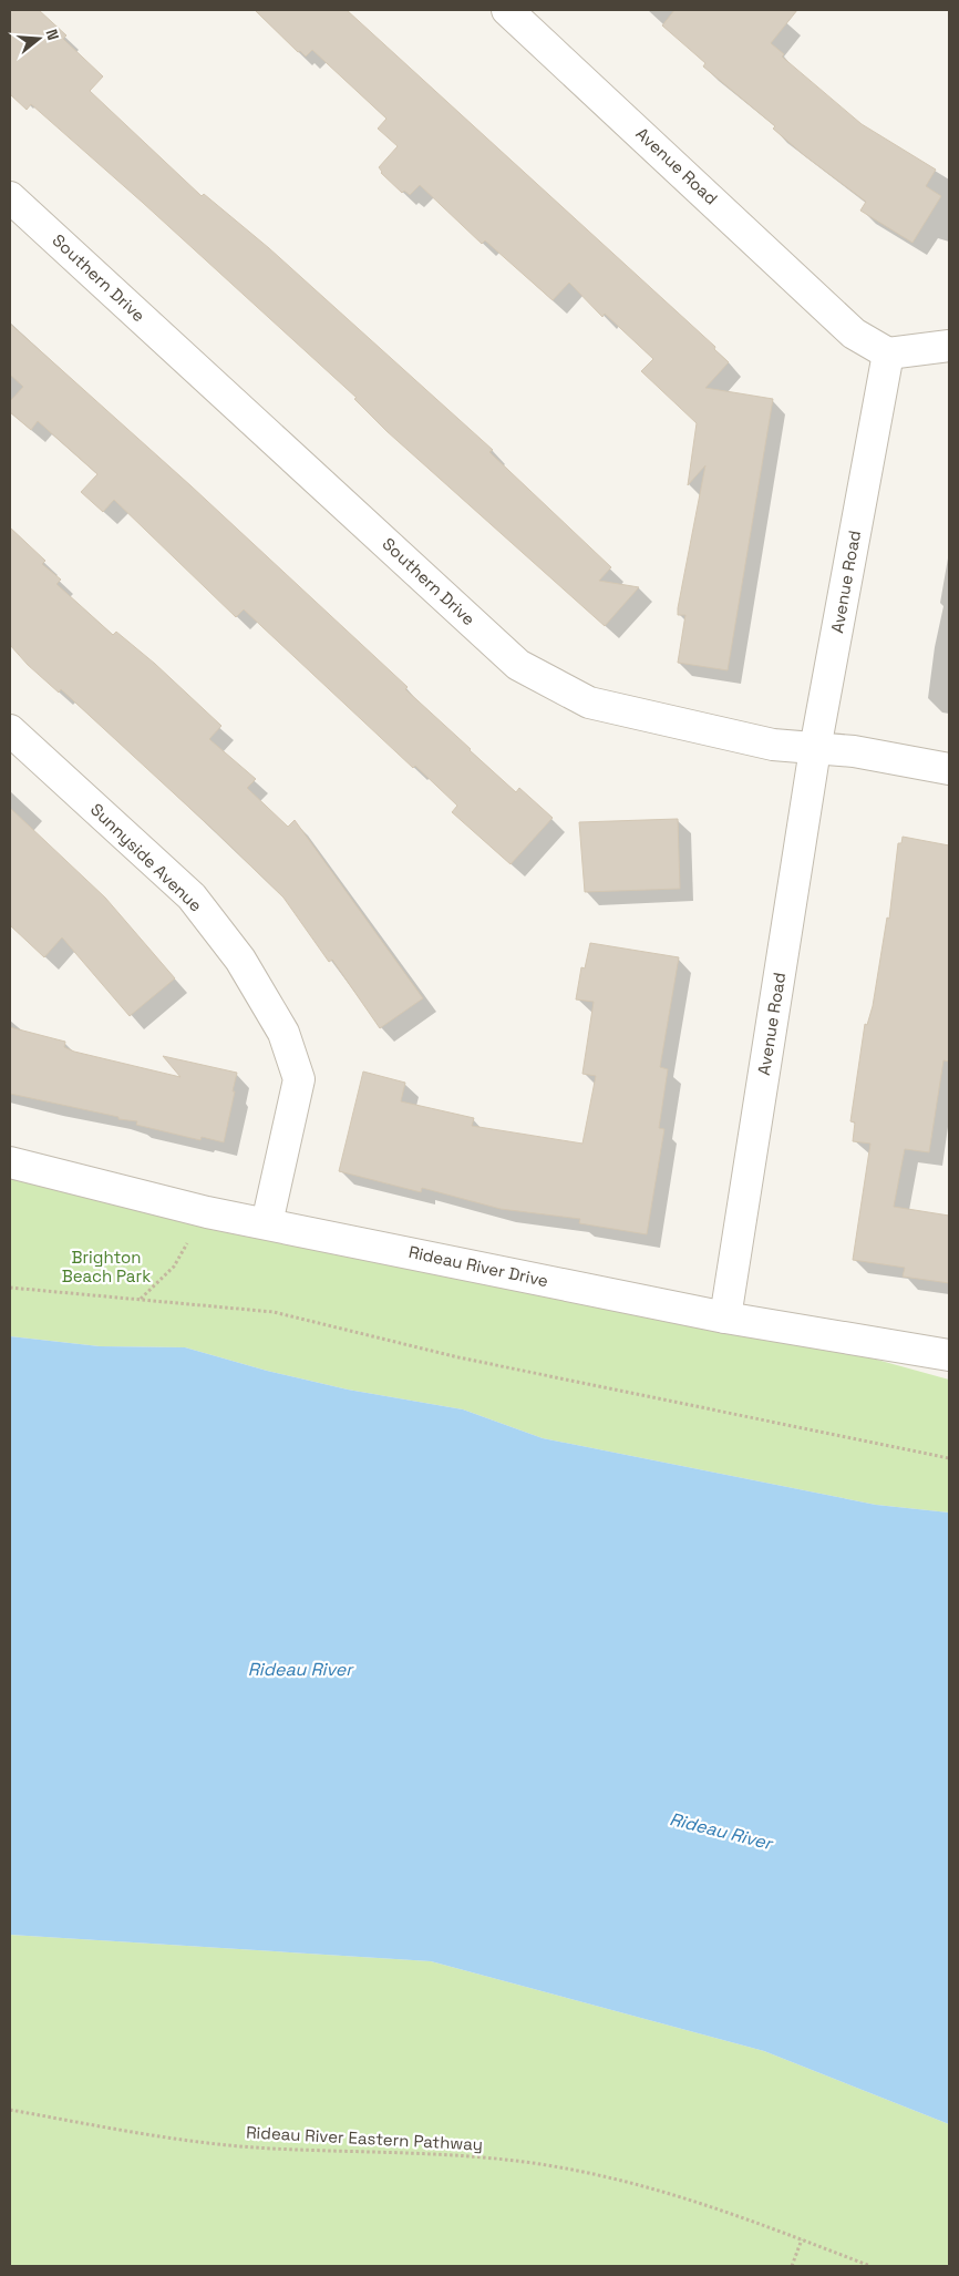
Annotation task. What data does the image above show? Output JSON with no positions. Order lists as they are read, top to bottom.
{
  "streets": {
    "street": [
      "Avenue Road",
      "Southern Drive",
      "Sunnyside Avenue",
      "Rideau River Drive"
    ],
    "path": ["Rideau River Eastern Pathway"]
  },
  "crossings": [
    ["Avenue Road", "Southern Drive"],
    ["Avenue Road", "Rideau River Drive"],
    ["Sunnyside Avenue", "Rideau River Drive"]
  ],
  "water": ["Rideau River"],
  "parks": ["Brighton Beach Park"],
  "north": "right"
}
